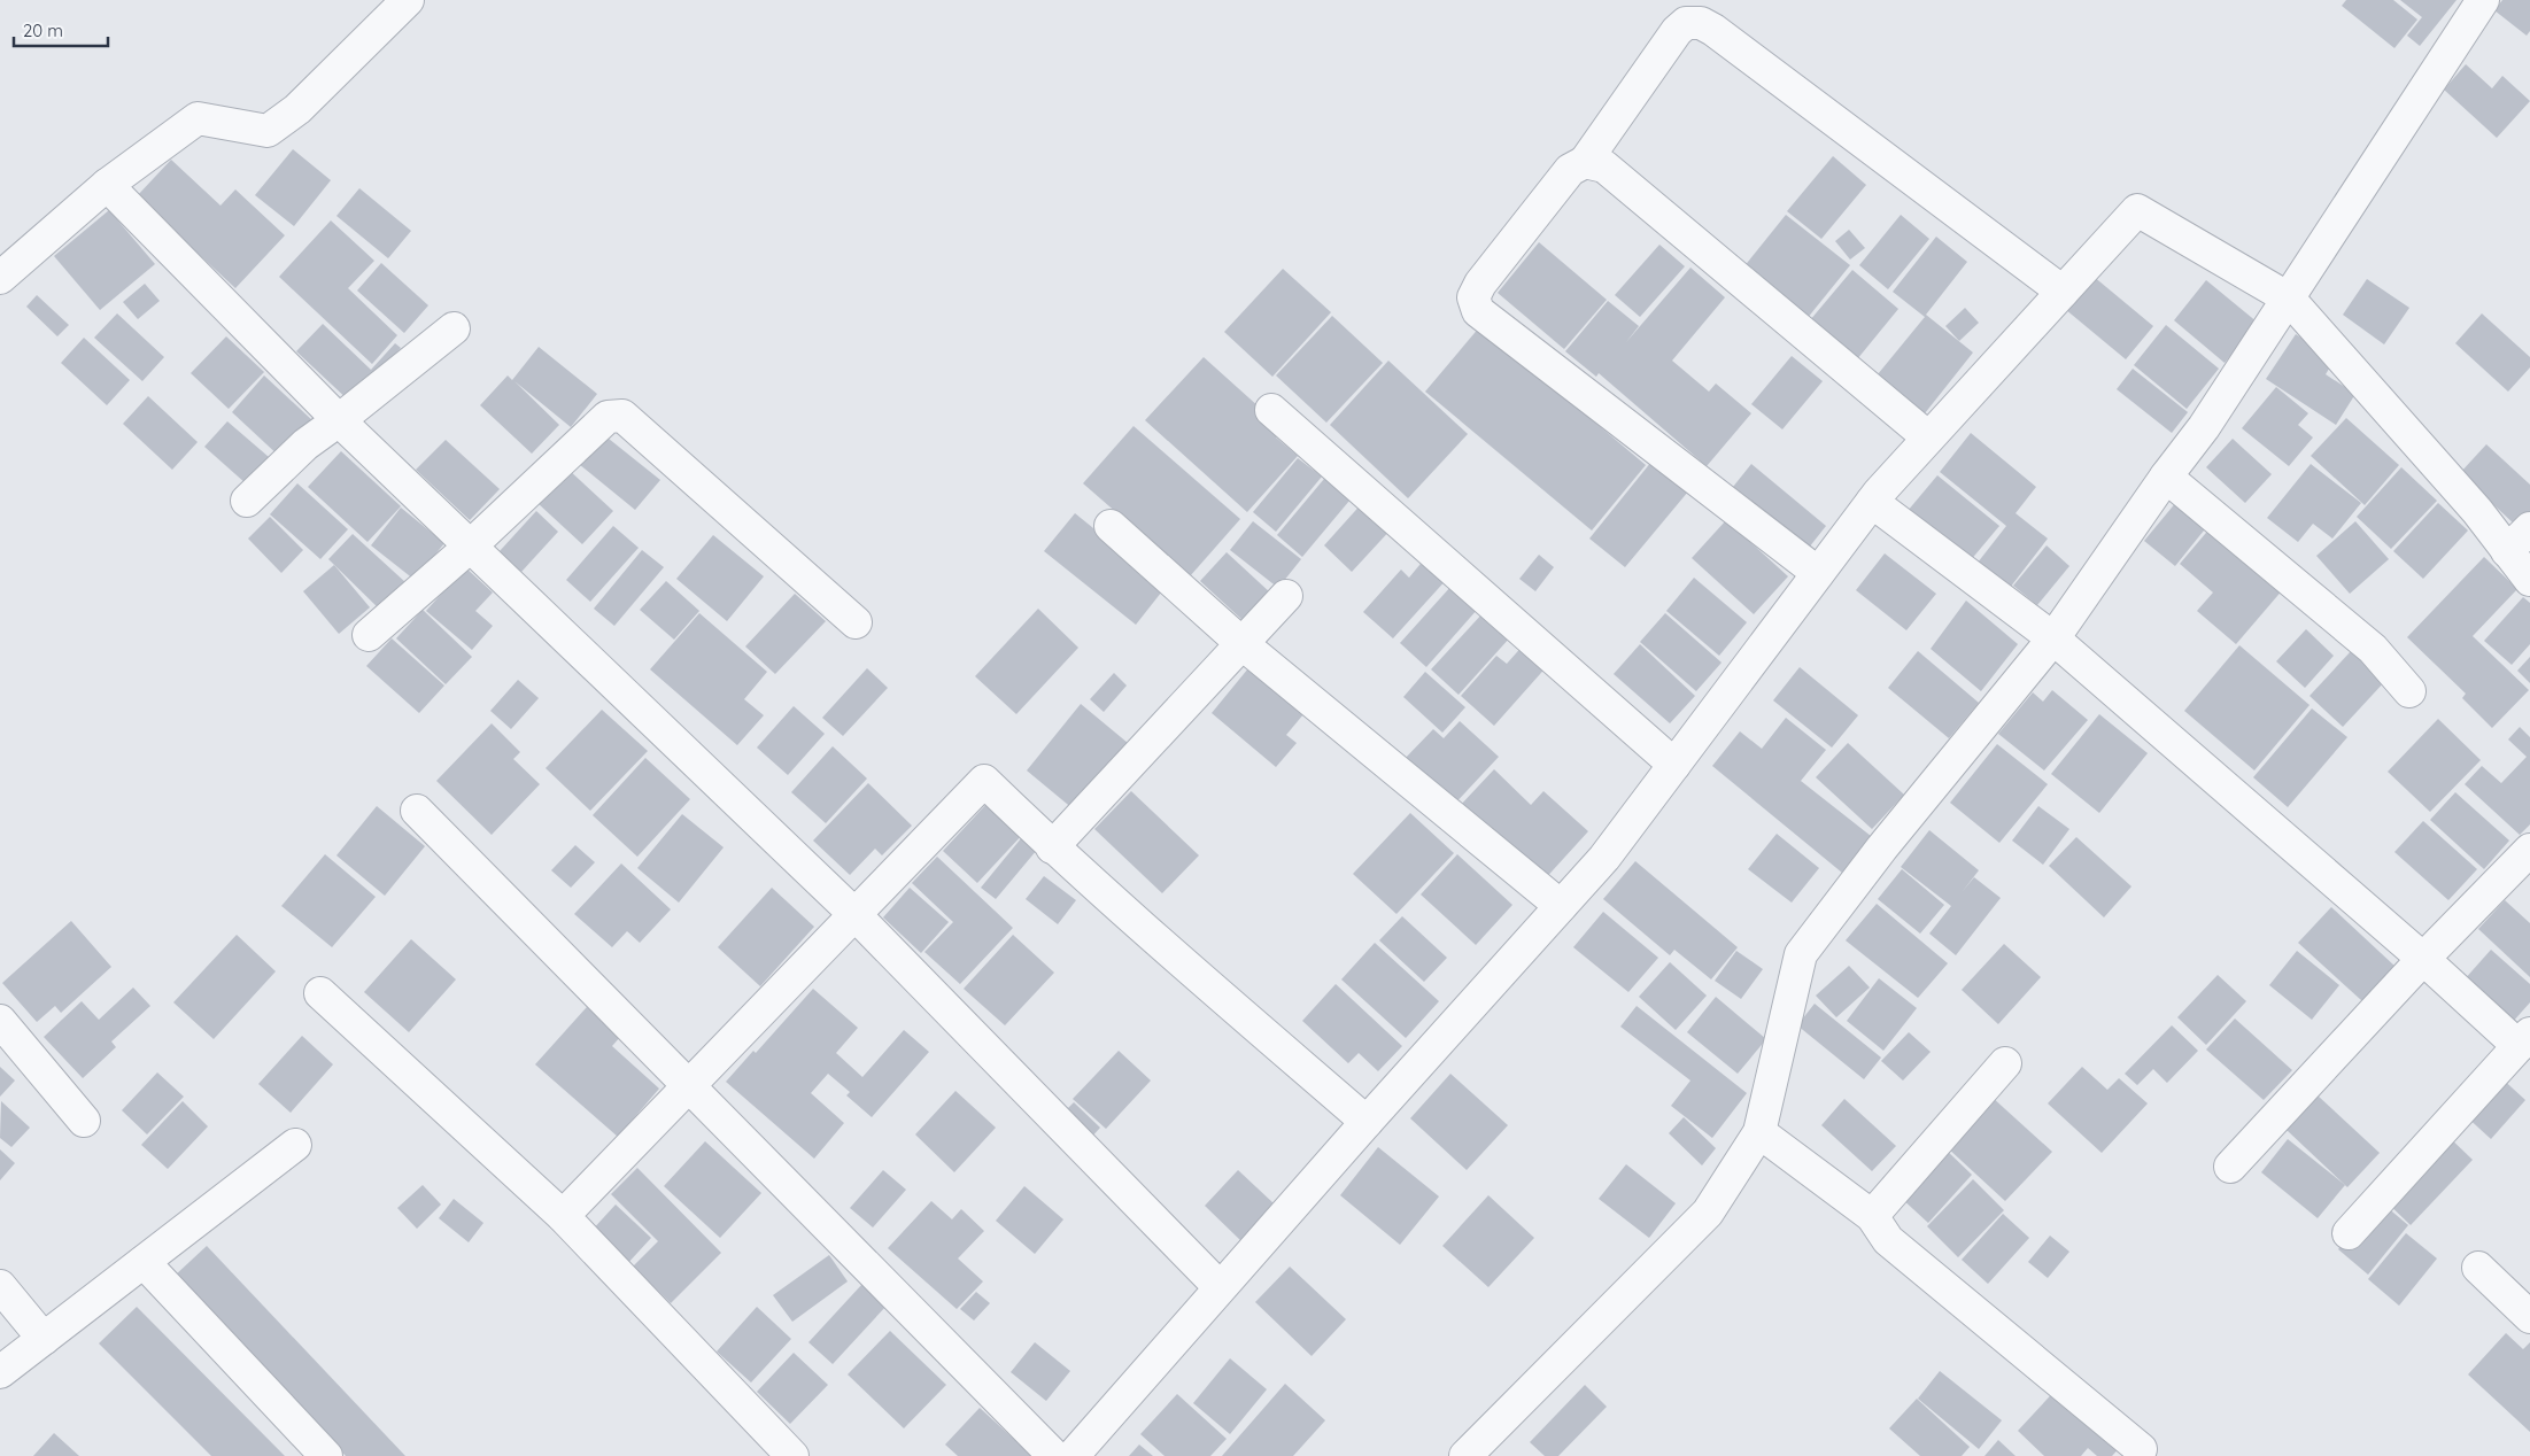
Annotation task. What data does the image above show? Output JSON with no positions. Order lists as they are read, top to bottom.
{
  "scale_bar": "20 m"
}
